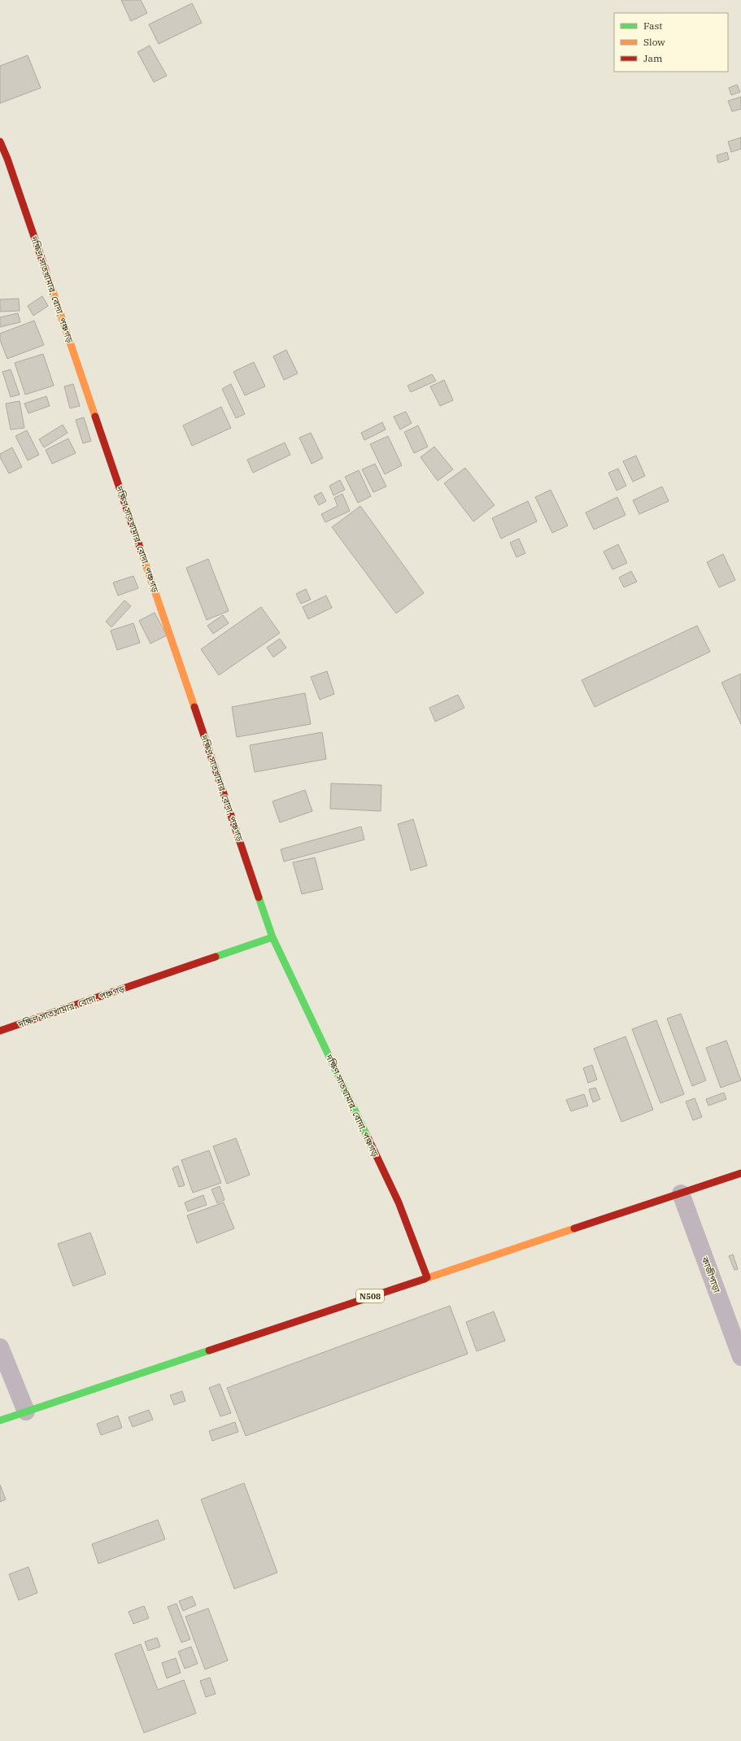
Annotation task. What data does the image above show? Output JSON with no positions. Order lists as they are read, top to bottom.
{
  "streets": {
    "main road": ["দক্ষিণ সাতখামার, বোদা, পঞ্চগড়", "N508"],
    "street": ["কাজীপাড়া"]
  },
  "crossings": [
    ["দক্ষিণ সাতখামার, বোদা, পঞ্চগড়", "N508"],
    ["কাজীপাড়া", "N508"]
  ],
  "legend": ["Fast", "Slow", "Jam"]
}
